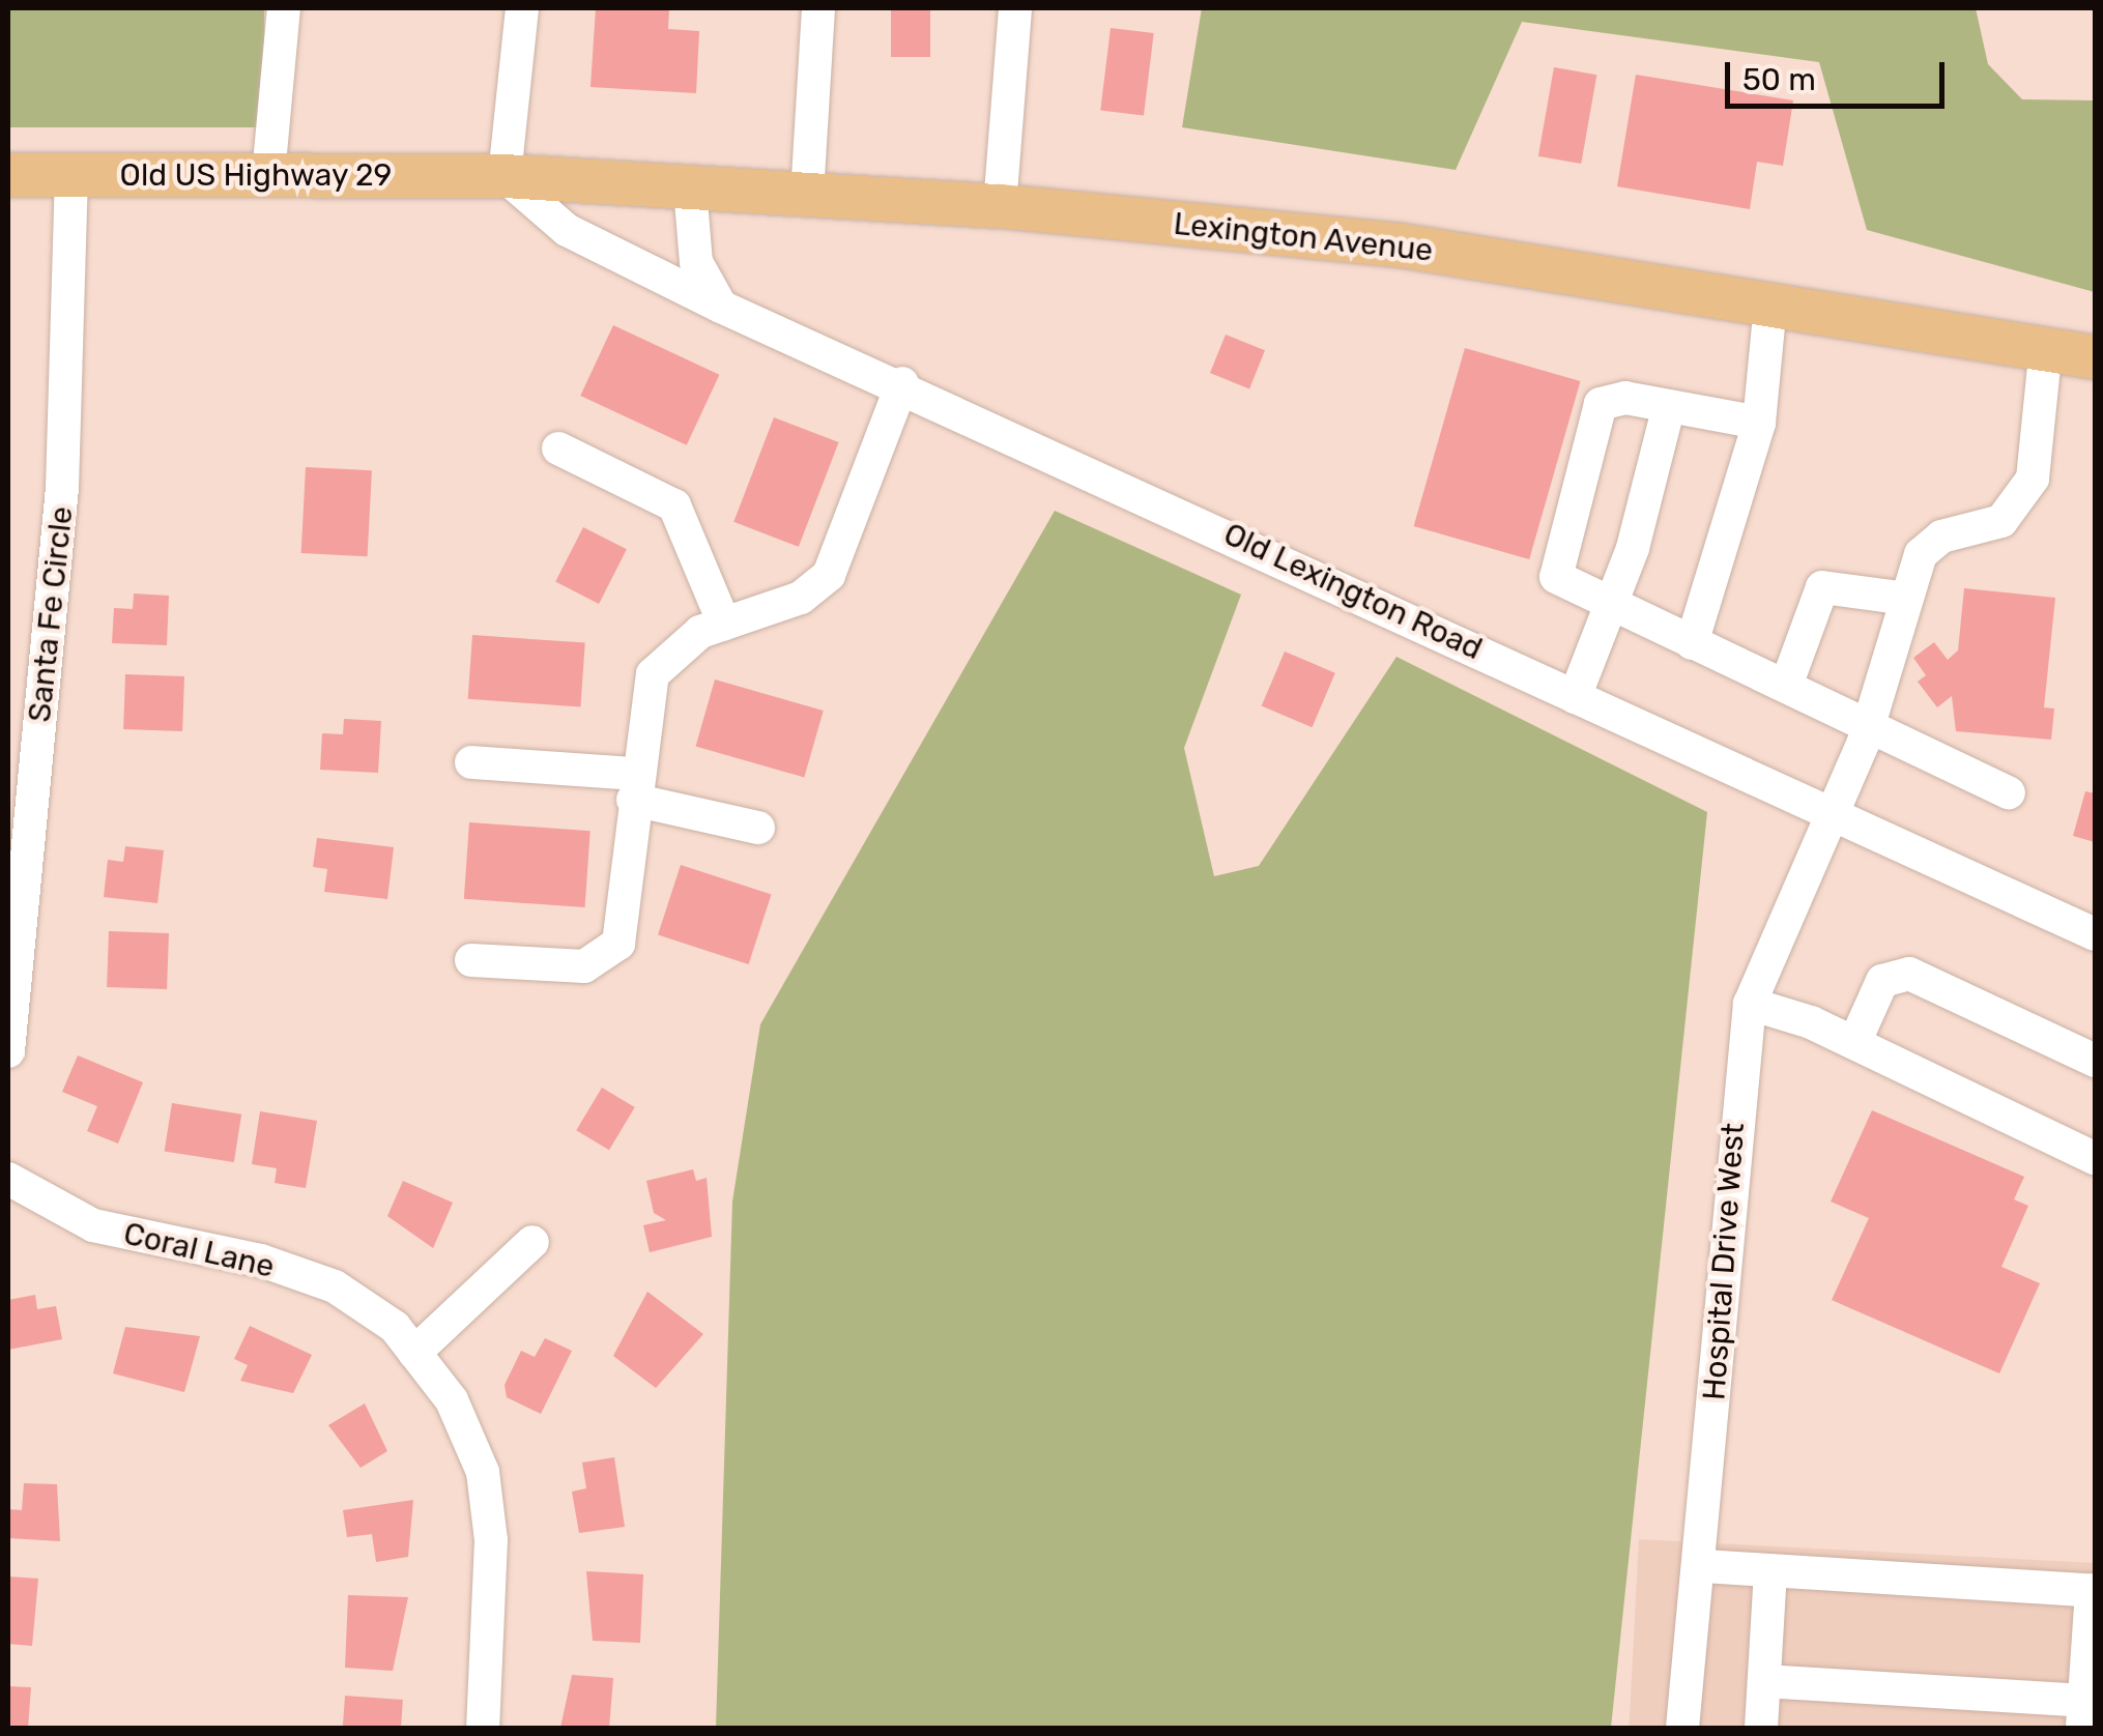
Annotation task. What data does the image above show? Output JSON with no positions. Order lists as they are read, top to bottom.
{
  "streets": {
    "main road": ["Old US Highway 29", "Lexington Avenue"],
    "street": [
      "Old Lexington Road",
      "Santa Fe Circle",
      "Coral Lane",
      "Hospital Drive West"
    ]
  },
  "crossings": [
    ["Old US Highway 29", "Lexington Avenue"],
    ["Old US Highway 29", "Old Lexington Road"],
    ["Old US Highway 29", "Santa Fe Circle"],
    ["Lexington Avenue", "Old Lexington Road"],
    ["Old Lexington Road", "Hospital Drive West"]
  ],
  "scale_bar": "50 m"
}
